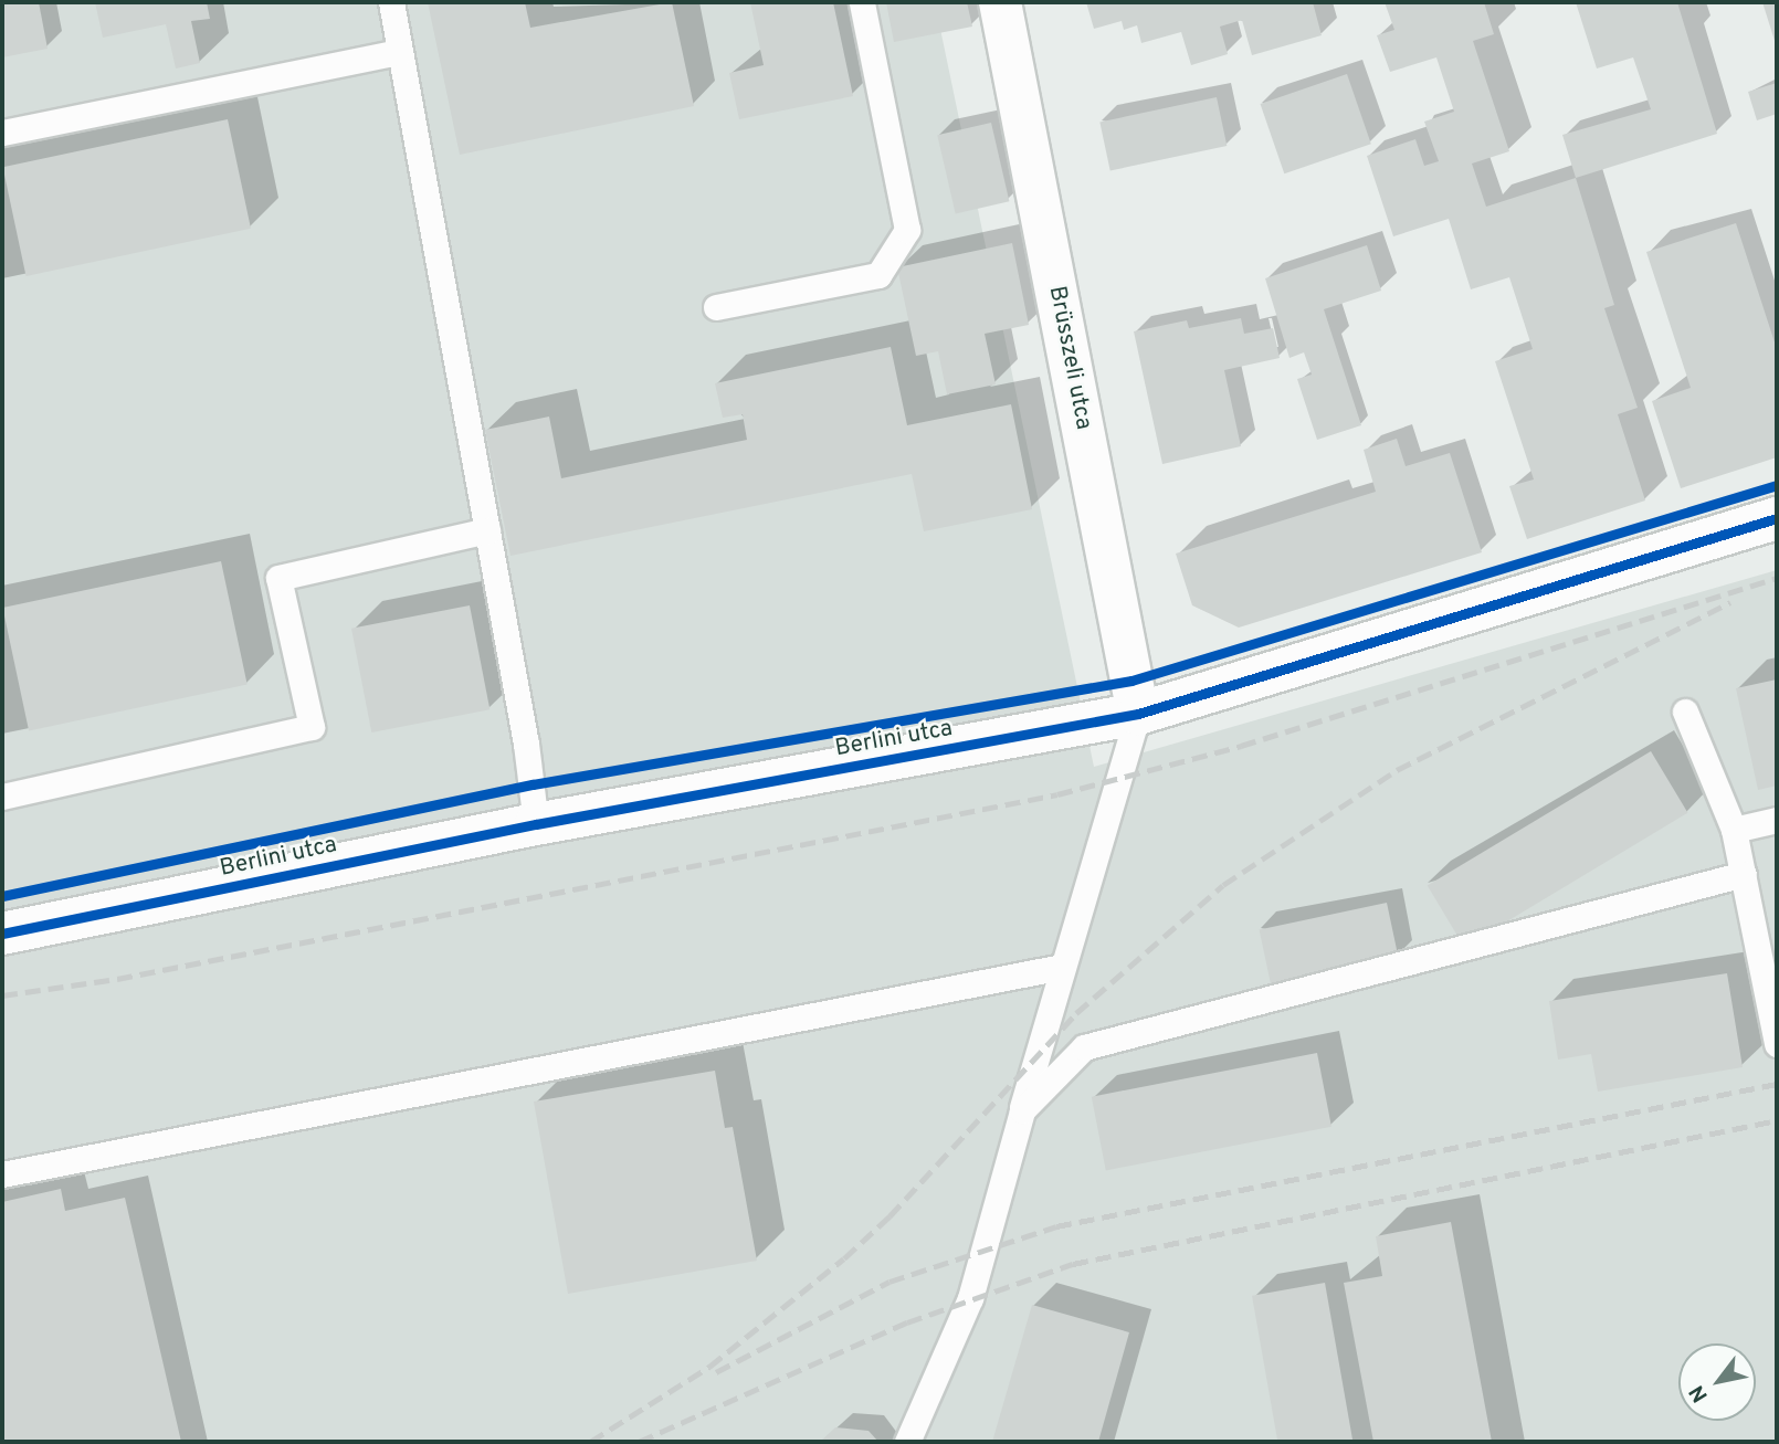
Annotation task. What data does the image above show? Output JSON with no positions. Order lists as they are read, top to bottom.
{
  "streets": {
    "street": ["Brüsszeli utca", "Berlini utca"]
  },
  "crossings": [
    ["Brüsszeli utca", "Berlini utca"]
  ],
  "north": "bottom left"
}
